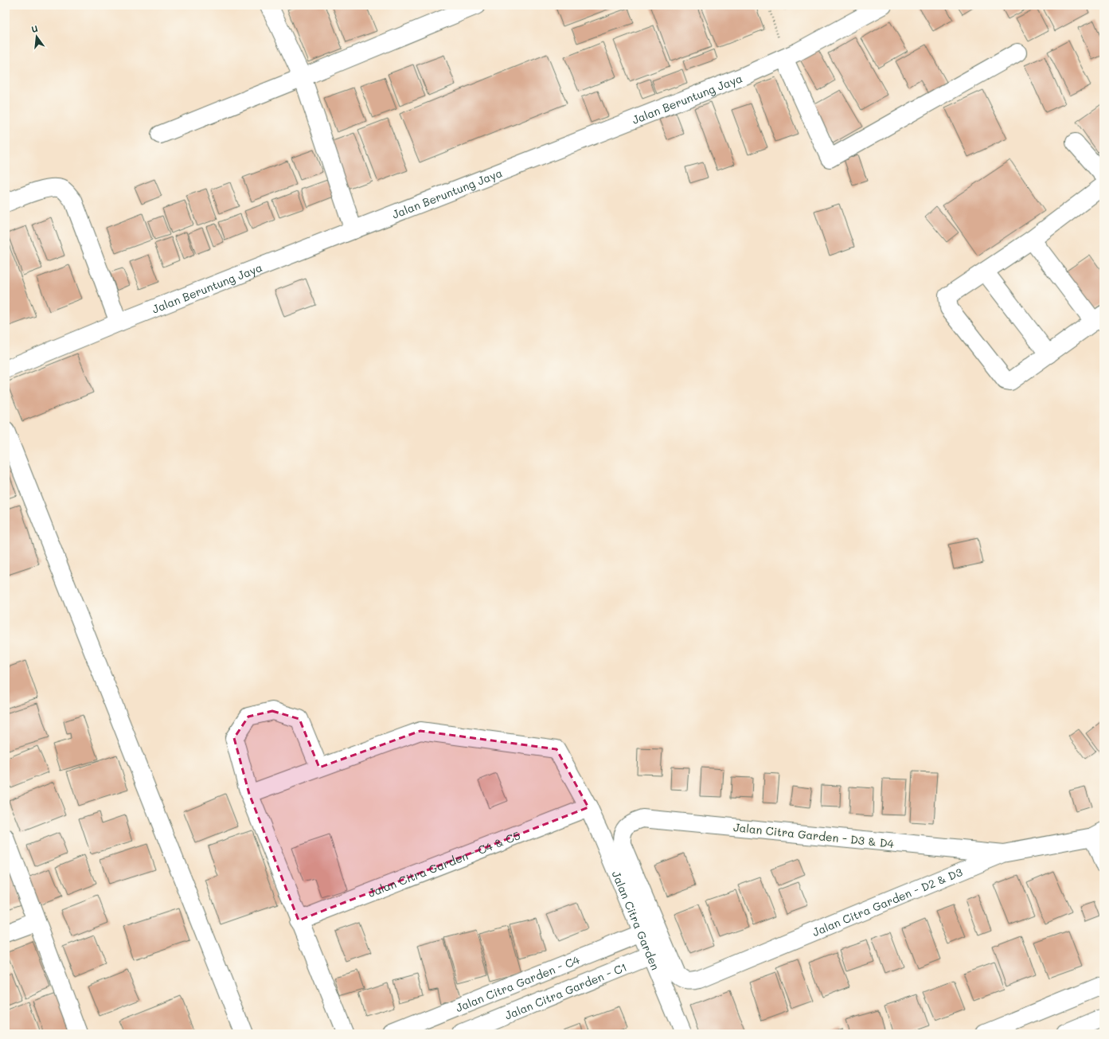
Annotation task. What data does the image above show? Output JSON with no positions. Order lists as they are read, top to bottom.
{
  "streets": {
    "street": [
      "Jalan Beruntung Jaya",
      "Jalan Citra Garden - D3 & D4",
      "Jalan Citra Garden - C4 & C5",
      "Jalan Citra Garden - D2 & D3",
      "Jalan Citra Garden",
      "Jalan Citra Garden - C4",
      "Jalan Citra Garden - C1"
    ]
  },
  "crossings": [
    ["Jalan Citra Garden - D3 & D4", "Jalan Citra Garden - D2 & D3"],
    ["Jalan Citra Garden - D3 & D4", "Jalan Citra Garden"],
    ["Jalan Citra Garden - C4 & C5", "Jalan Citra Garden"],
    ["Jalan Citra Garden - D2 & D3", "Jalan Citra Garden"],
    ["Jalan Citra Garden", "Jalan Citra Garden - C4"],
    ["Jalan Citra Garden", "Jalan Citra Garden - C1"]
  ],
  "north": "top"
}
